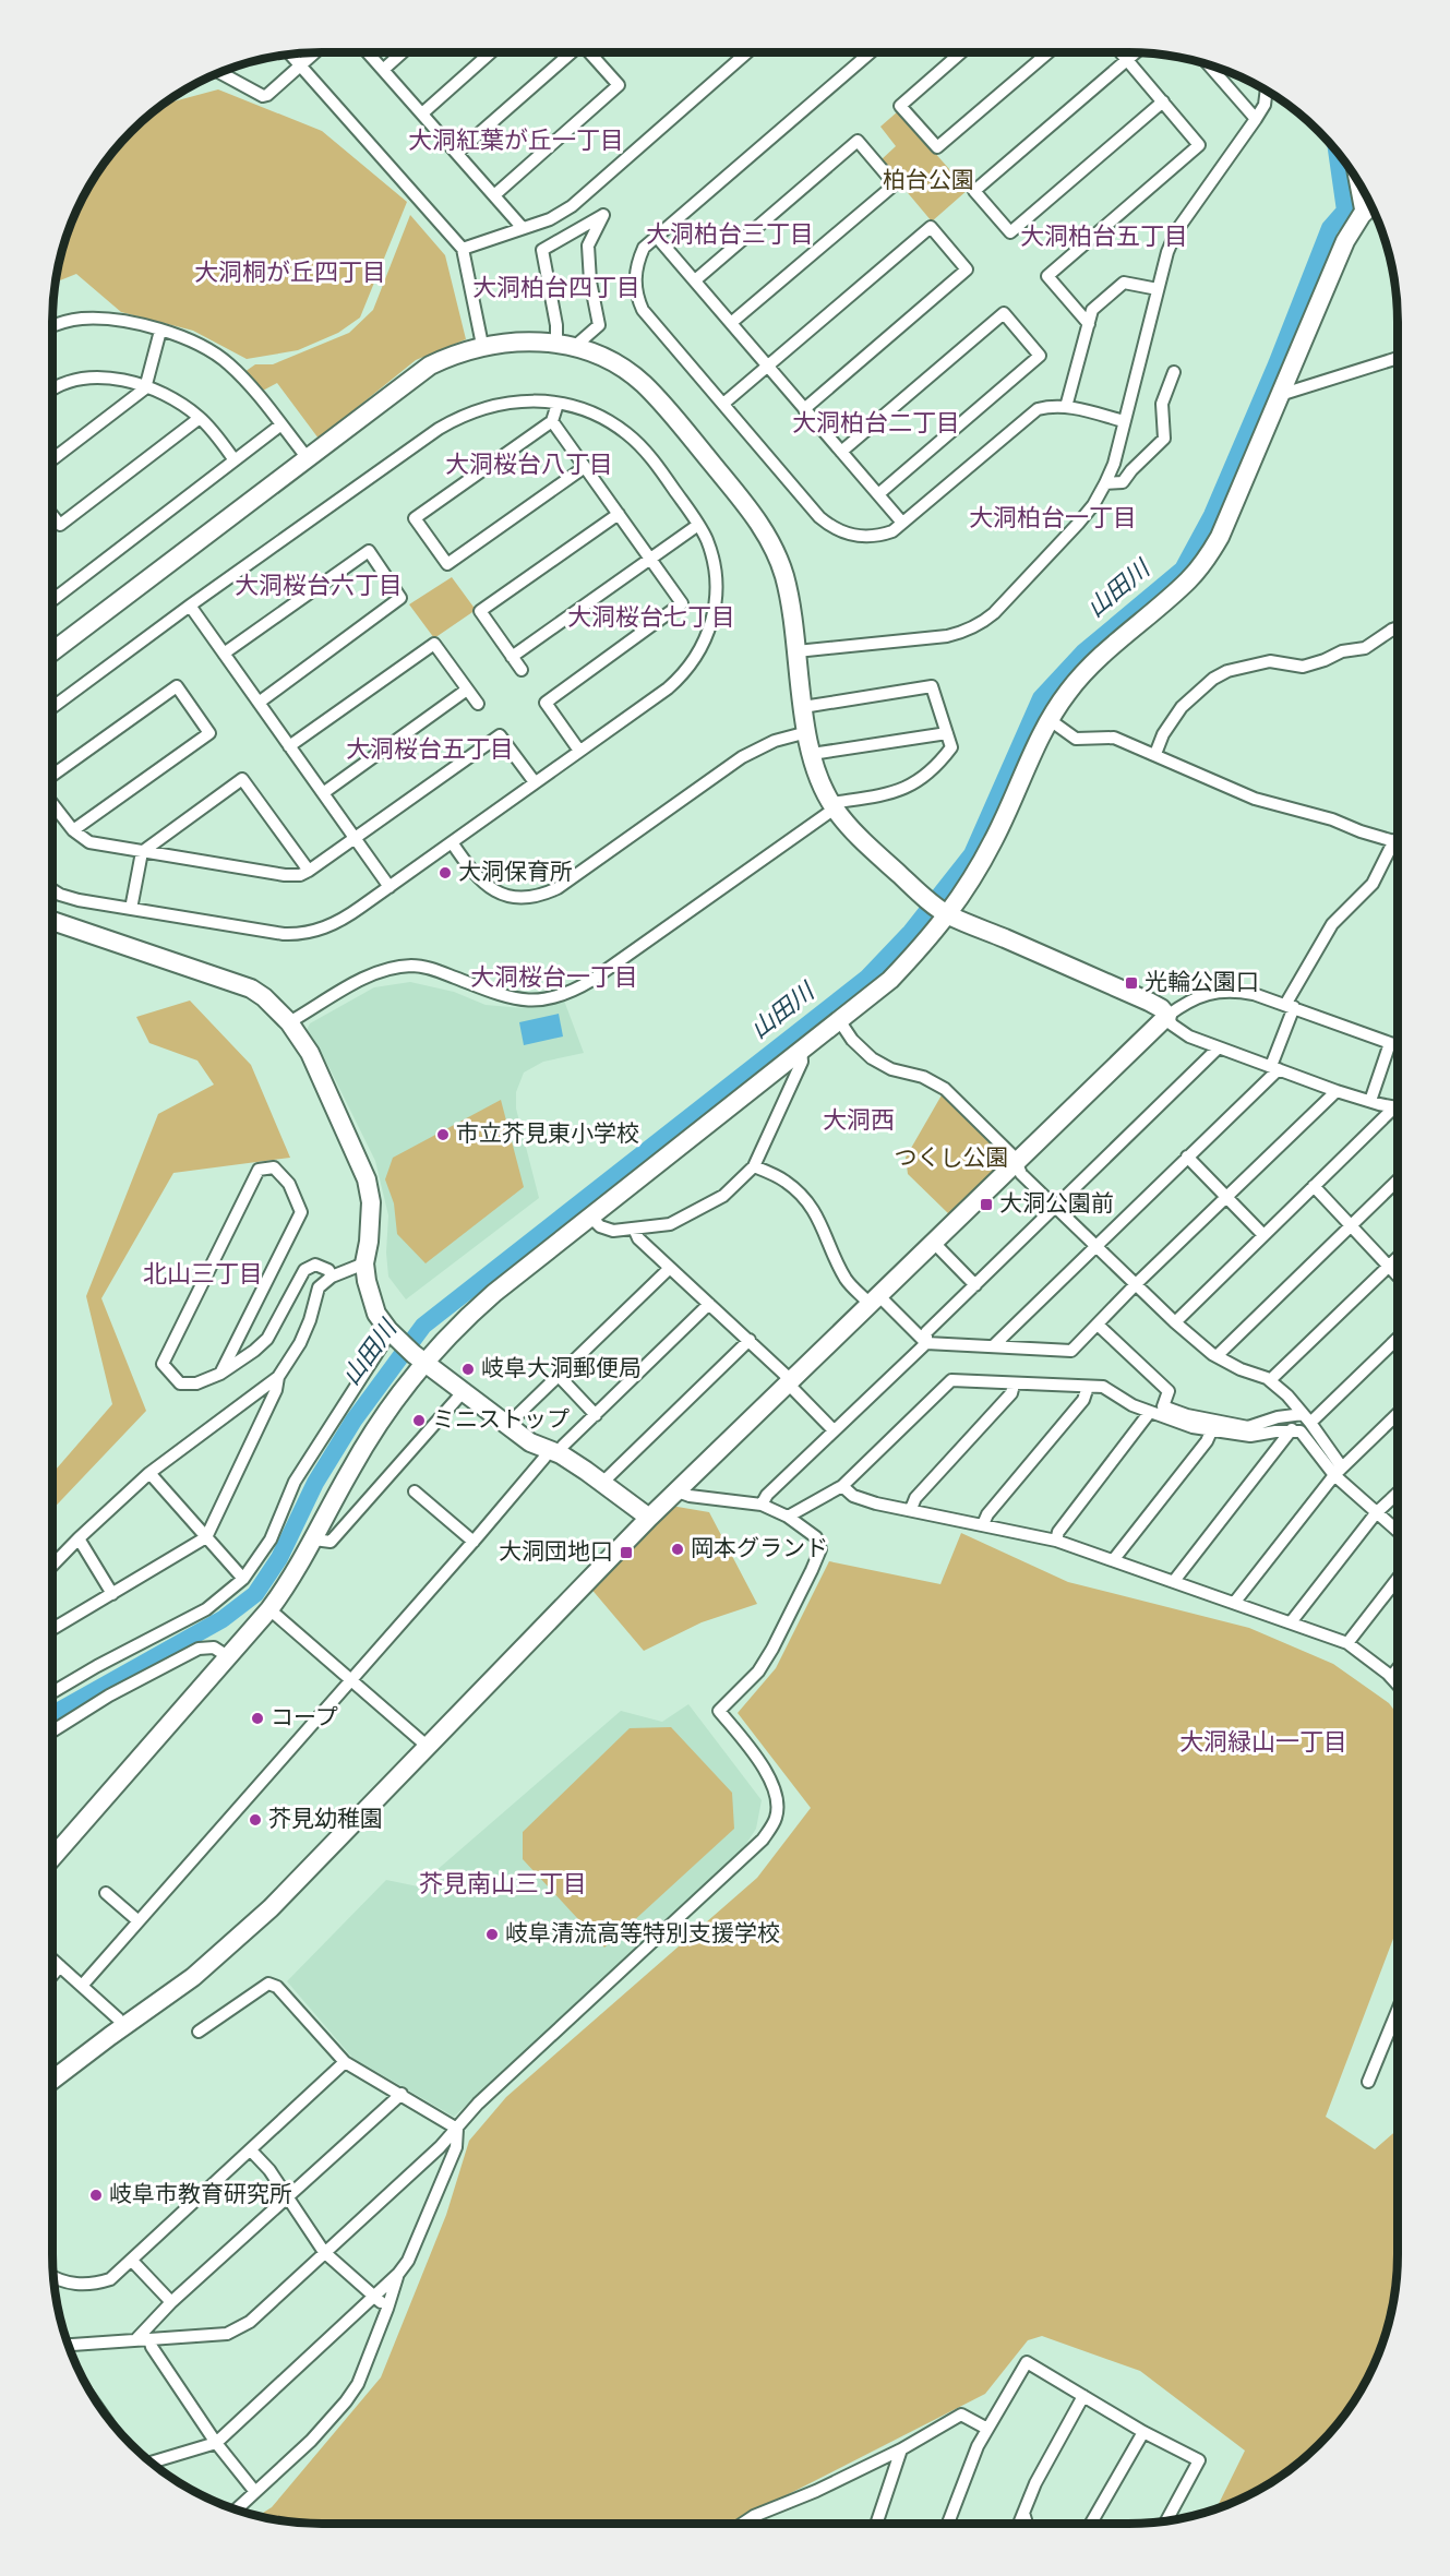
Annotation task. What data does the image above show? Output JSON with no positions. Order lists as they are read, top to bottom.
{
  "districts": [
    "大洞紅葉が丘一丁目",
    "大洞柏台三丁目",
    "大洞柏台五丁目",
    "大洞桐が丘四丁目",
    "大洞柏台四丁目",
    "大洞柏台二丁目",
    "大洞桜台八丁目",
    "大洞柏台一丁目",
    "大洞桜台六丁目",
    "大洞桜台七丁目",
    "大洞桜台五丁目",
    "大洞桜台一丁目",
    "大洞西",
    "北山三丁目",
    "大洞緑山一丁目",
    "芥見南山三丁目"
  ],
  "water": ["山田川"],
  "parks": ["柏台公園", "つくし公園"],
  "places": {
    "other": [
      "大洞保育所",
      "市立芥見東小学校",
      "岐阜大洞郵便局",
      "ミニストップ",
      "岡本グランド",
      "コープ",
      "芥見幼稚園",
      "岐阜清流高等特別支援学校",
      "岐阜市教育研究所"
    ],
    "transit": ["光輪公園口", "大洞公園前", "大洞団地口"]
  }
}
